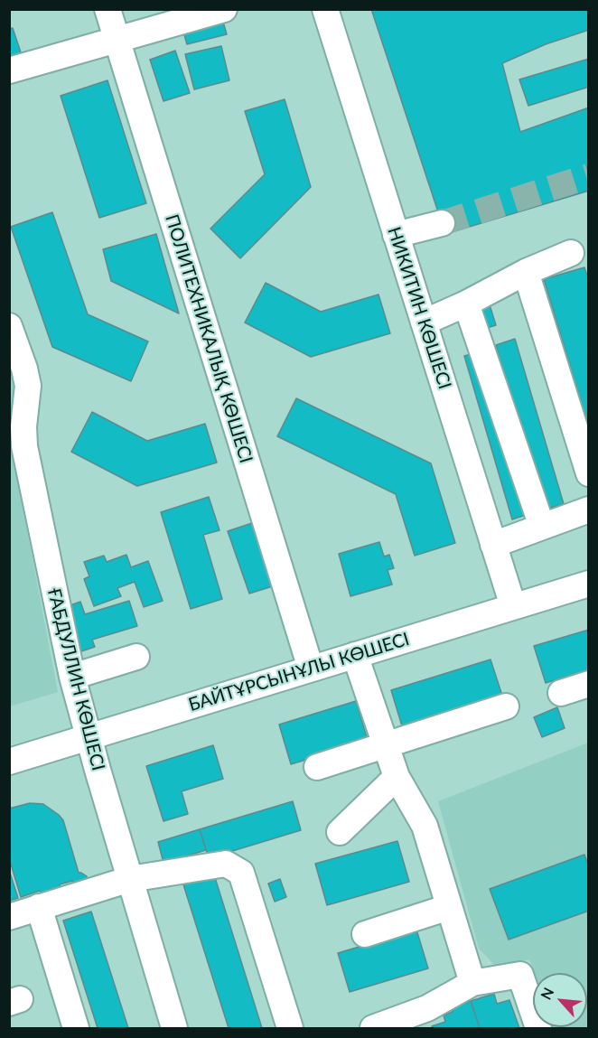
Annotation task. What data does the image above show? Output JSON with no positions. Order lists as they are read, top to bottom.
{
  "streets": {
    "street": [
      "НИКИТИН КӨШЕСІ",
      "ПОЛИТЕХНИКАЛЫҚ КӨШЕСІ",
      "БАЙТҰРСЫНҰЛЫ КӨШЕСІ",
      "ҒАБДУЛЛИН КӨШЕСІ"
    ]
  },
  "crossings": [
    ["НИКИТИН КӨШЕСІ", "БАЙТҰРСЫНҰЛЫ КӨШЕСІ"],
    ["ПОЛИТЕХНИКАЛЫҚ КӨШЕСІ", "БАЙТҰРСЫНҰЛЫ КӨШЕСІ"],
    ["БАЙТҰРСЫНҰЛЫ КӨШЕСІ", "ҒАБДУЛЛИН КӨШЕСІ"]
  ],
  "north": "top left"
}
